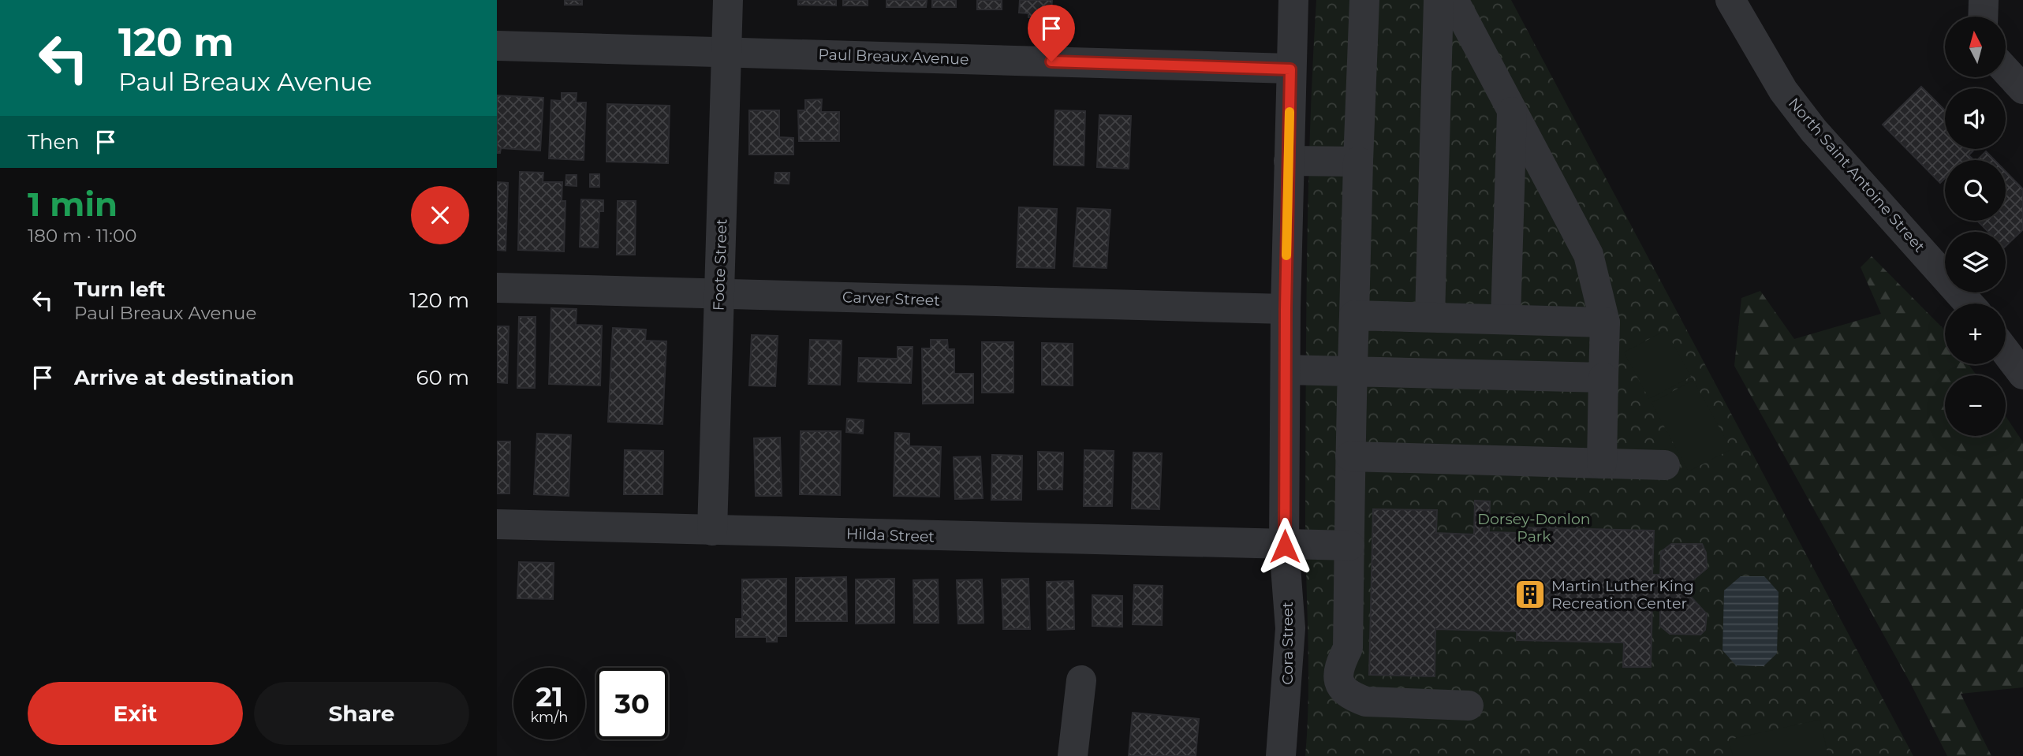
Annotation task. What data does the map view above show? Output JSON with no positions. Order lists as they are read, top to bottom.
{
  "streets": {
    "street": [
      "Paul Breaux Avenue",
      "North Saint Antoine Street",
      "Foote Street",
      "Carver Street",
      "Hilda Street",
      "Cora Street"
    ]
  },
  "crossings": [
    ["Paul Breaux Avenue", "Foote Street"],
    ["Paul Breaux Avenue", "Cora Street"],
    ["Foote Street", "Carver Street"],
    ["Foote Street", "Hilda Street"],
    ["Carver Street", "Cora Street"],
    ["Hilda Street", "Cora Street"]
  ],
  "parks": ["Dorsey-Donlon Park"],
  "places": {
    "building": ["Martin Luther King Recreation Center"]
  },
  "north": "top",
  "page": {
    "turn": ["120 m", "Paul Breaux Avenue"],
    "map_buttons": ["+", "−"],
    "then": "Then",
    "heading": ["1 min", "180 m · 11:00"],
    "list": [
      {
        "name": "Turn left",
        "note": "Paul Breaux Avenue",
        "value": "120 m"
      },
      {
        "name": "Arrive at destination",
        "value": "60 m"
      }
    ],
    "speed": "21 km/h",
    "limit": "30",
    "buttons": ["Exit", "Share"]
  }
}
